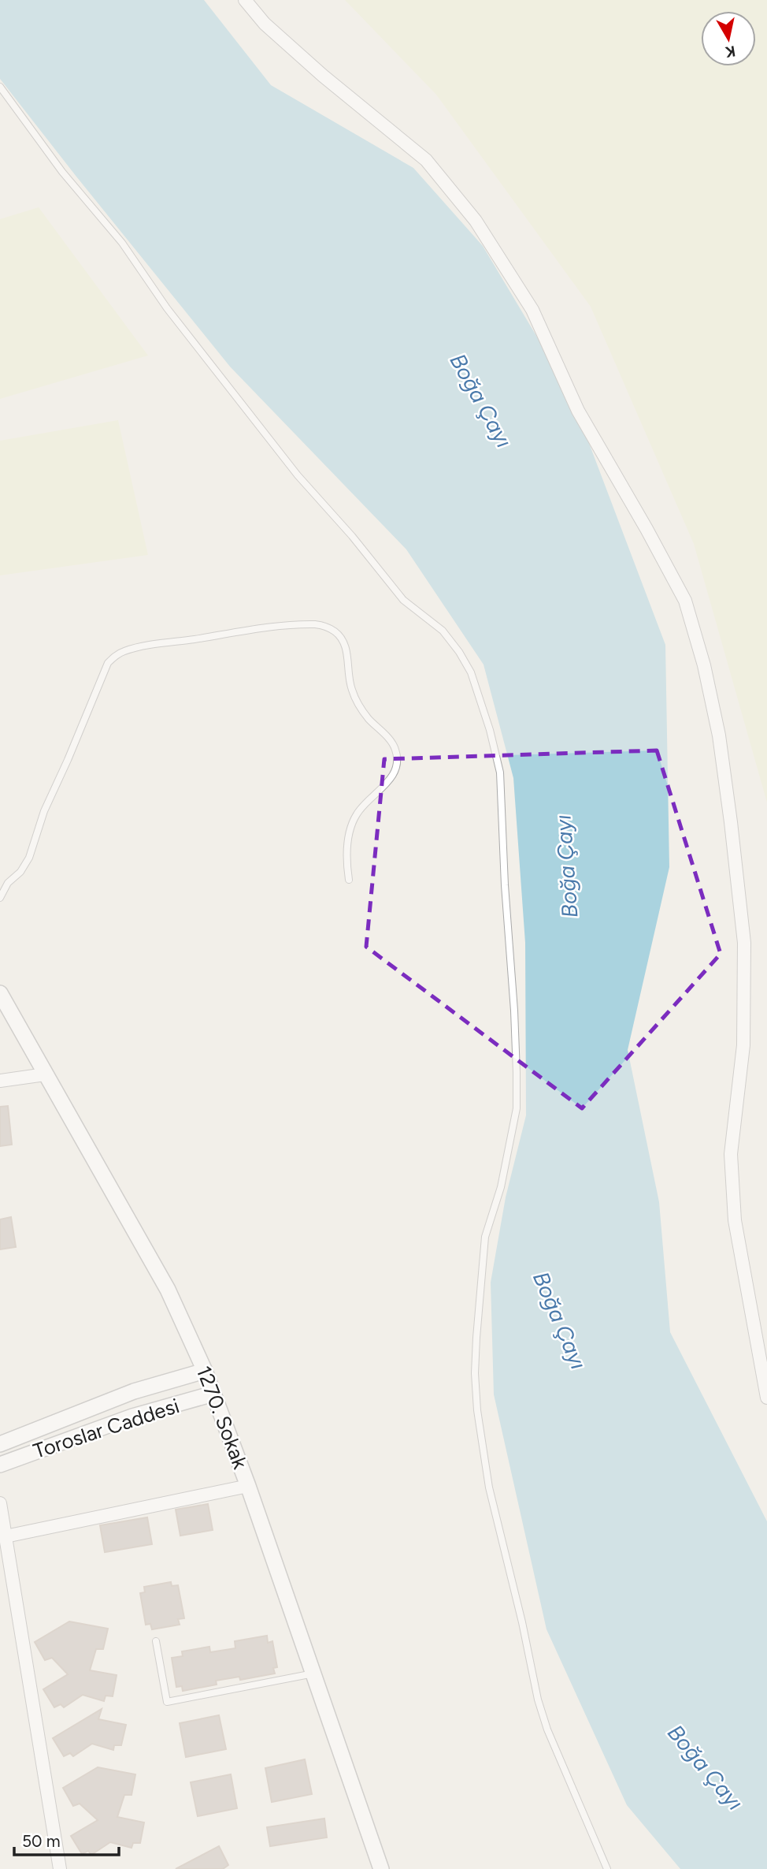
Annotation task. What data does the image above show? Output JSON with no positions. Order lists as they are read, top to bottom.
{
  "streets": {
    "street": ["1270. Sokak", "Toroslar Caddesi"]
  },
  "crossings": [
    ["1270. Sokak", "Toroslar Caddesi"]
  ],
  "water": ["Boğa Çayı"],
  "scale_bar": "50 m",
  "north": "bottom"
}
